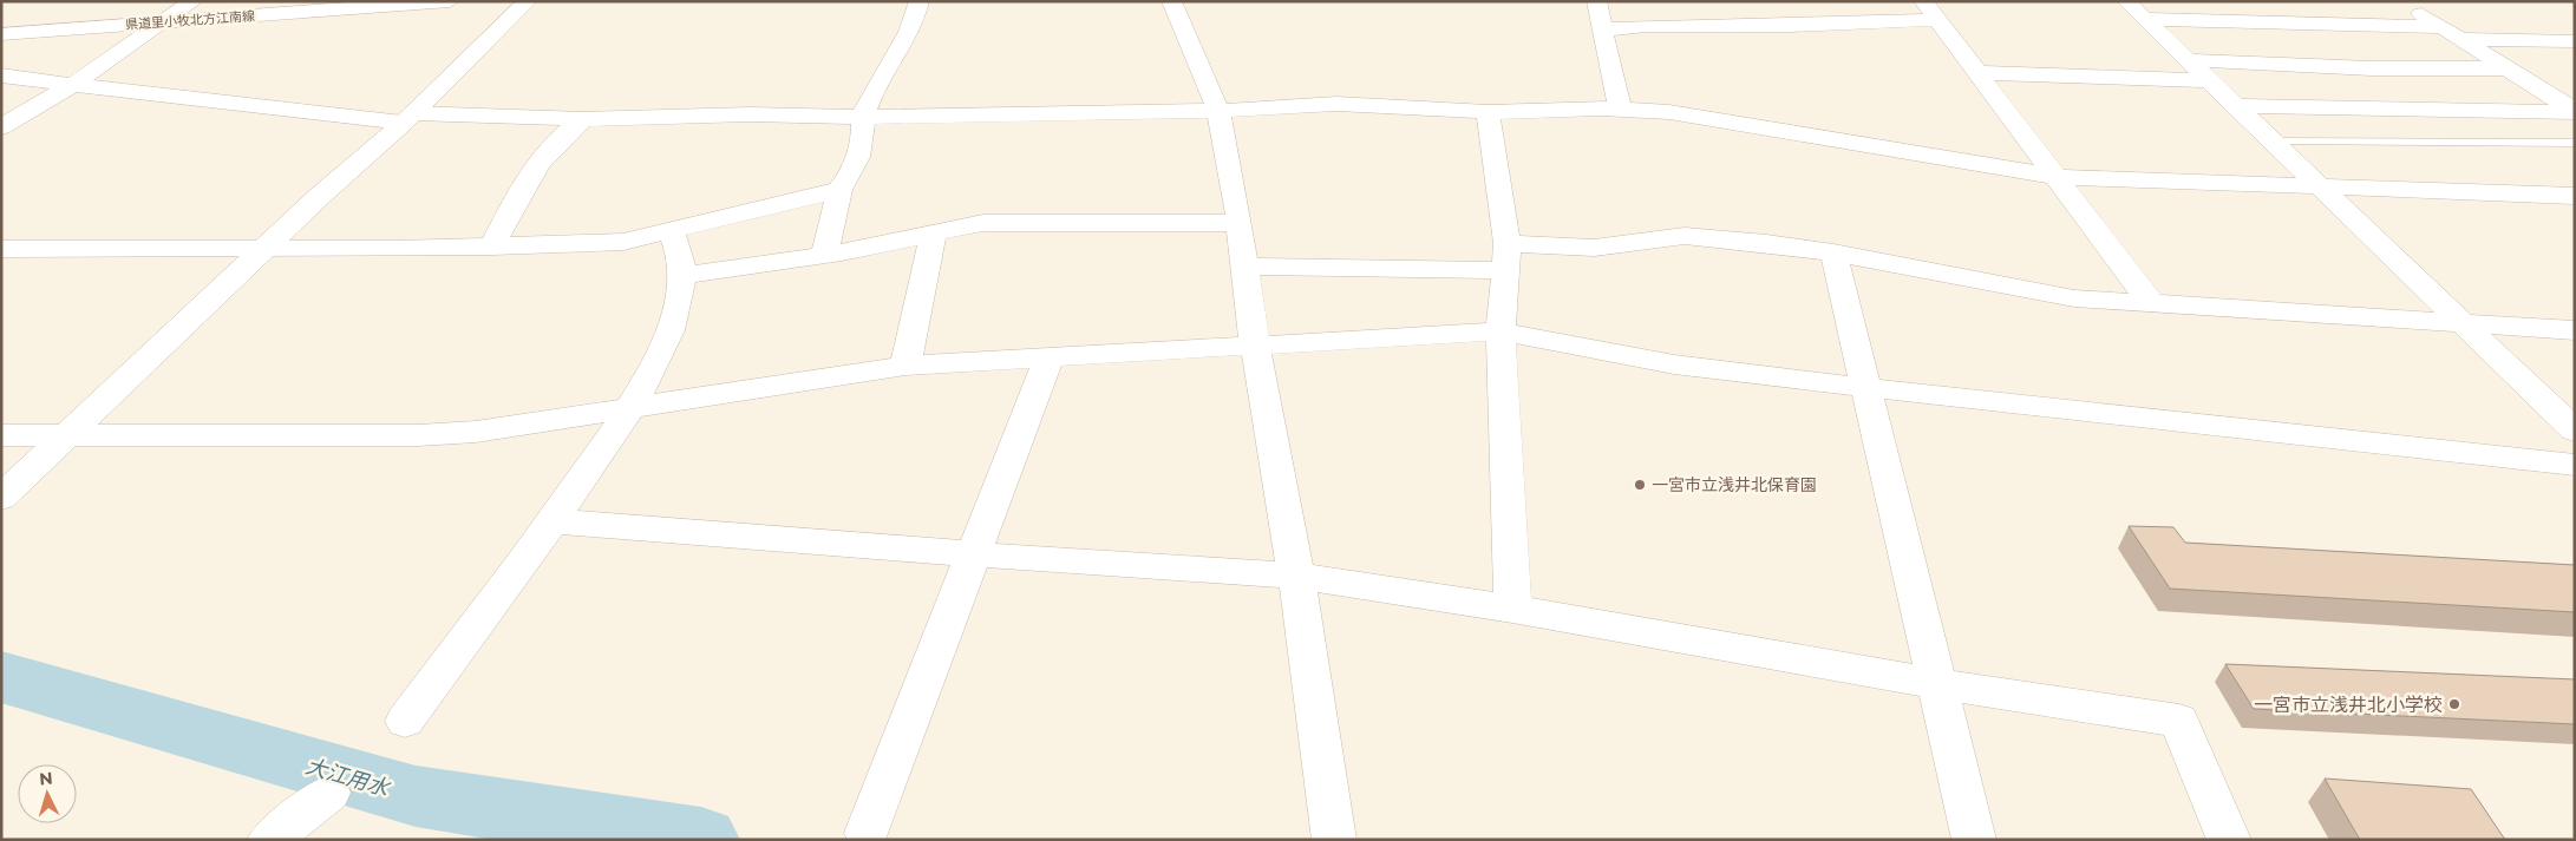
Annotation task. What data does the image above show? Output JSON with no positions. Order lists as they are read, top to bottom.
{
  "streets": {
    "street": ["県道里小牧北方江南線"]
  },
  "water": ["大江用水"],
  "places": ["一宮市立浅井北保育園", "一宮市立浅井北小学校"],
  "north": "top"
}
